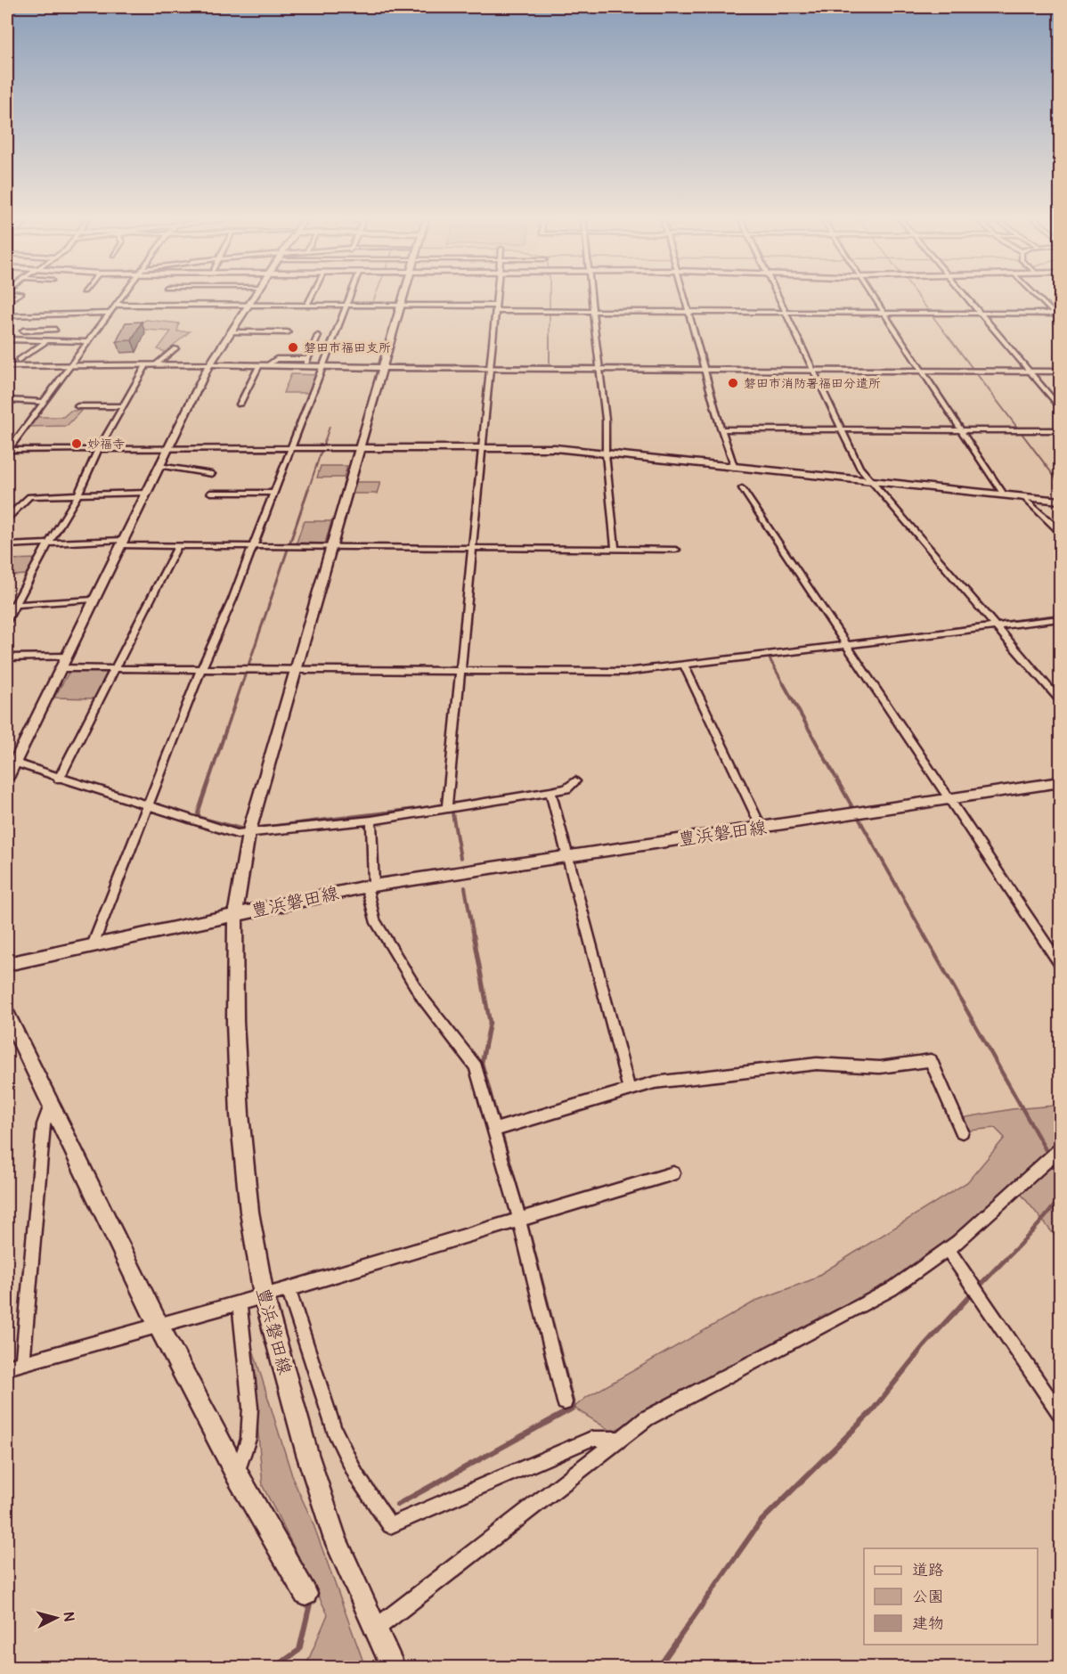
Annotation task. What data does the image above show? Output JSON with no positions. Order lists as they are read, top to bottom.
{
  "streets": {
    "street": ["豊浜磐田線"]
  },
  "places": ["磐田市福田支所", "磐田市消防署福田分遣所", "妙福寺"],
  "legend": ["道路", "公園", "建物"],
  "north": "right"
}
